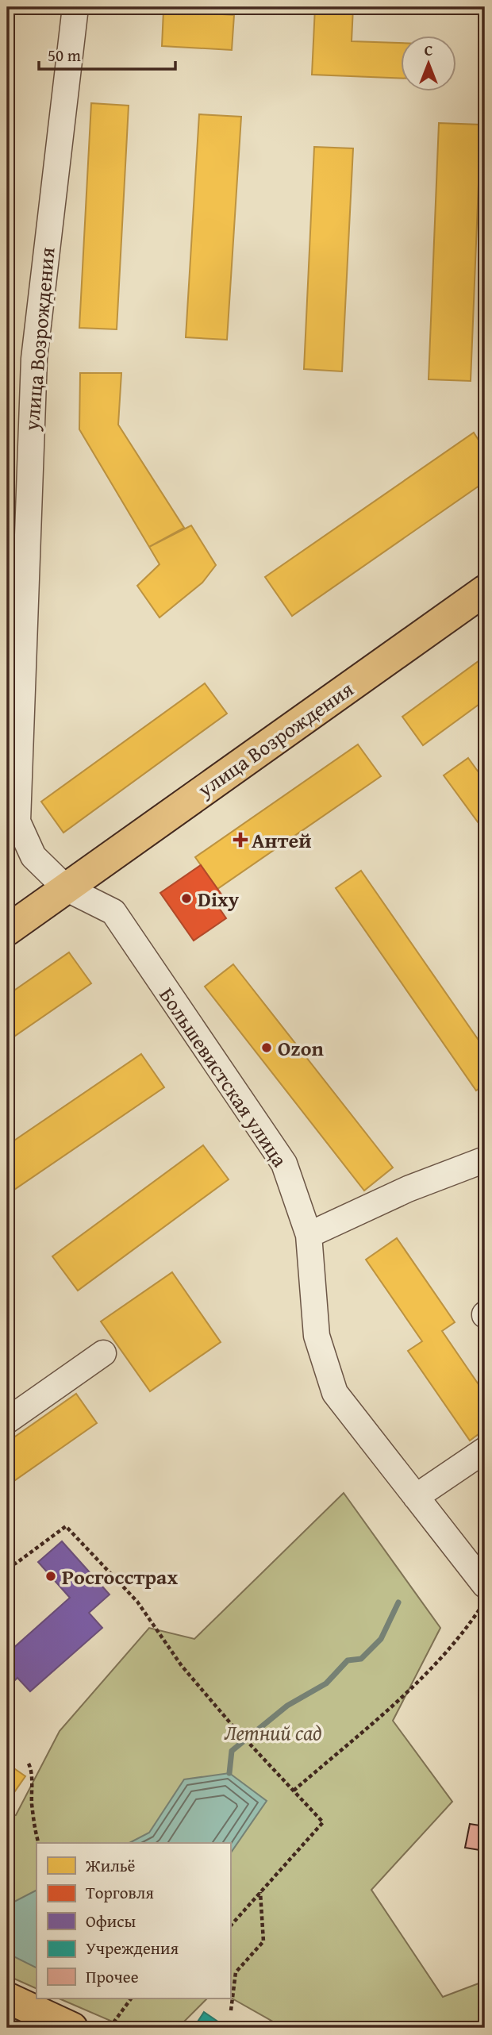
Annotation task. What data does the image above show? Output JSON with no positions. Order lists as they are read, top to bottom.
{
  "streets": {
    "main road": ["улица Возрождения"],
    "street": ["Большевистская улица"]
  },
  "crossings": [
    ["улица Возрождения", "Большевистская улица"]
  ],
  "parks": ["Летний сад"],
  "places": {
    "health": ["Антей"],
    "other": ["Dixy", "Ozon", "Росгосстрах"]
  },
  "legend": [
    "Жильё",
    "Торговля",
    "Офисы",
    "Учреждения",
    "Прочее"
  ],
  "scale_bar": "50 m",
  "north": "top"
}
